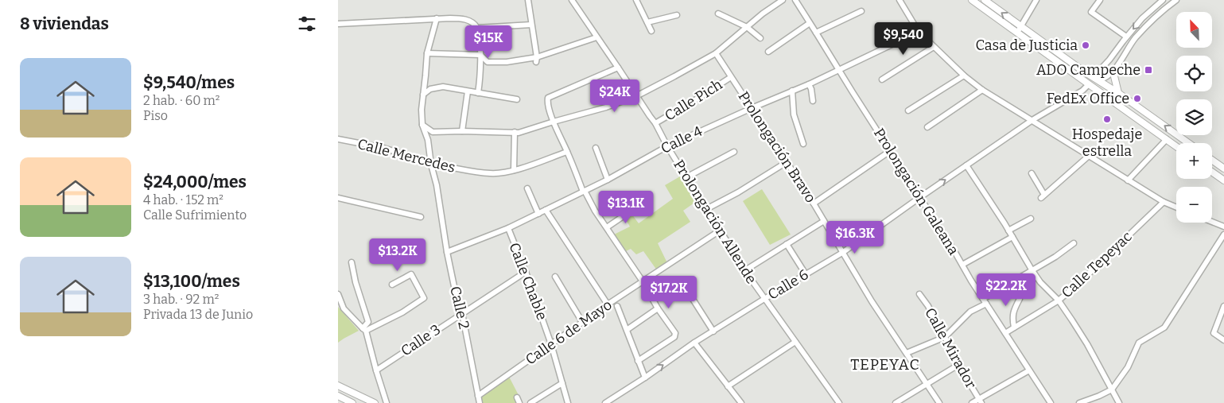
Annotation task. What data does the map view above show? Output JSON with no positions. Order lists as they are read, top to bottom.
{
  "streets": {
    "street": [
      "Calle Pich",
      "Calle 4",
      "Prolongación Bravo",
      "Calle Mercedes",
      "Prolongación Galeana",
      "Prolongación Allende",
      "Calle Tepeyac",
      "Calle Chable",
      "Calle 6",
      "Calle 2",
      "Calle 6 de Mayo",
      "Calle 3",
      "Calle Mirador"
    ]
  },
  "crossings": [
    ["Calle Pich", "Prolongación Bravo"],
    ["Calle Pich", "Prolongación Allende"],
    ["Calle 4", "Prolongación Bravo"],
    ["Calle 4", "Prolongación Galeana"],
    ["Calle 4", "Prolongación Allende"],
    ["Calle 4", "Calle Chable"],
    ["Calle 4", "Calle 2"],
    ["Prolongación Bravo", "Calle 6"],
    ["Calle Mercedes", "Calle 2"],
    ["Prolongación Galeana", "Calle Tepeyac"],
    ["Prolongación Galeana", "Calle 6"],
    ["Prolongación Allende", "Calle 6"],
    ["Prolongación Allende", "Calle 6 de Mayo"],
    ["Calle Chable", "Calle 6 de Mayo"],
    ["Calle Chable", "Calle 3"],
    ["Calle 2", "Calle 6 de Mayo"],
    ["Calle 2", "Calle 3"]
  ],
  "districts": ["TEPEYAC"],
  "places": {
    "other": ["Casa de Justicia", "FedEx Office", "Hospedaje estrella"],
    "transit": ["ADO Campeche"]
  },
  "north": "top left",
  "page": {
    "heading": "8 viviendas",
    "map_buttons": ["+", "−"],
    "price": [
      "$9,540",
      "$15K",
      "$24K",
      "$13.1K",
      "$16.3K",
      "$13.2K",
      "$22.2K",
      "$17.2K"
    ],
    "list": [
      {
        "name": "$9,540/mes",
        "note": "2 hab. · 60 m² · Piso"
      },
      {
        "name": "$24,000/mes",
        "note": "4 hab. · 152 m² · Calle Sufrimiento"
      },
      {
        "name": "$13,100/mes",
        "note": "3 hab. · 92 m² · Privada 13 de Junio"
      }
    ]
  }
}
